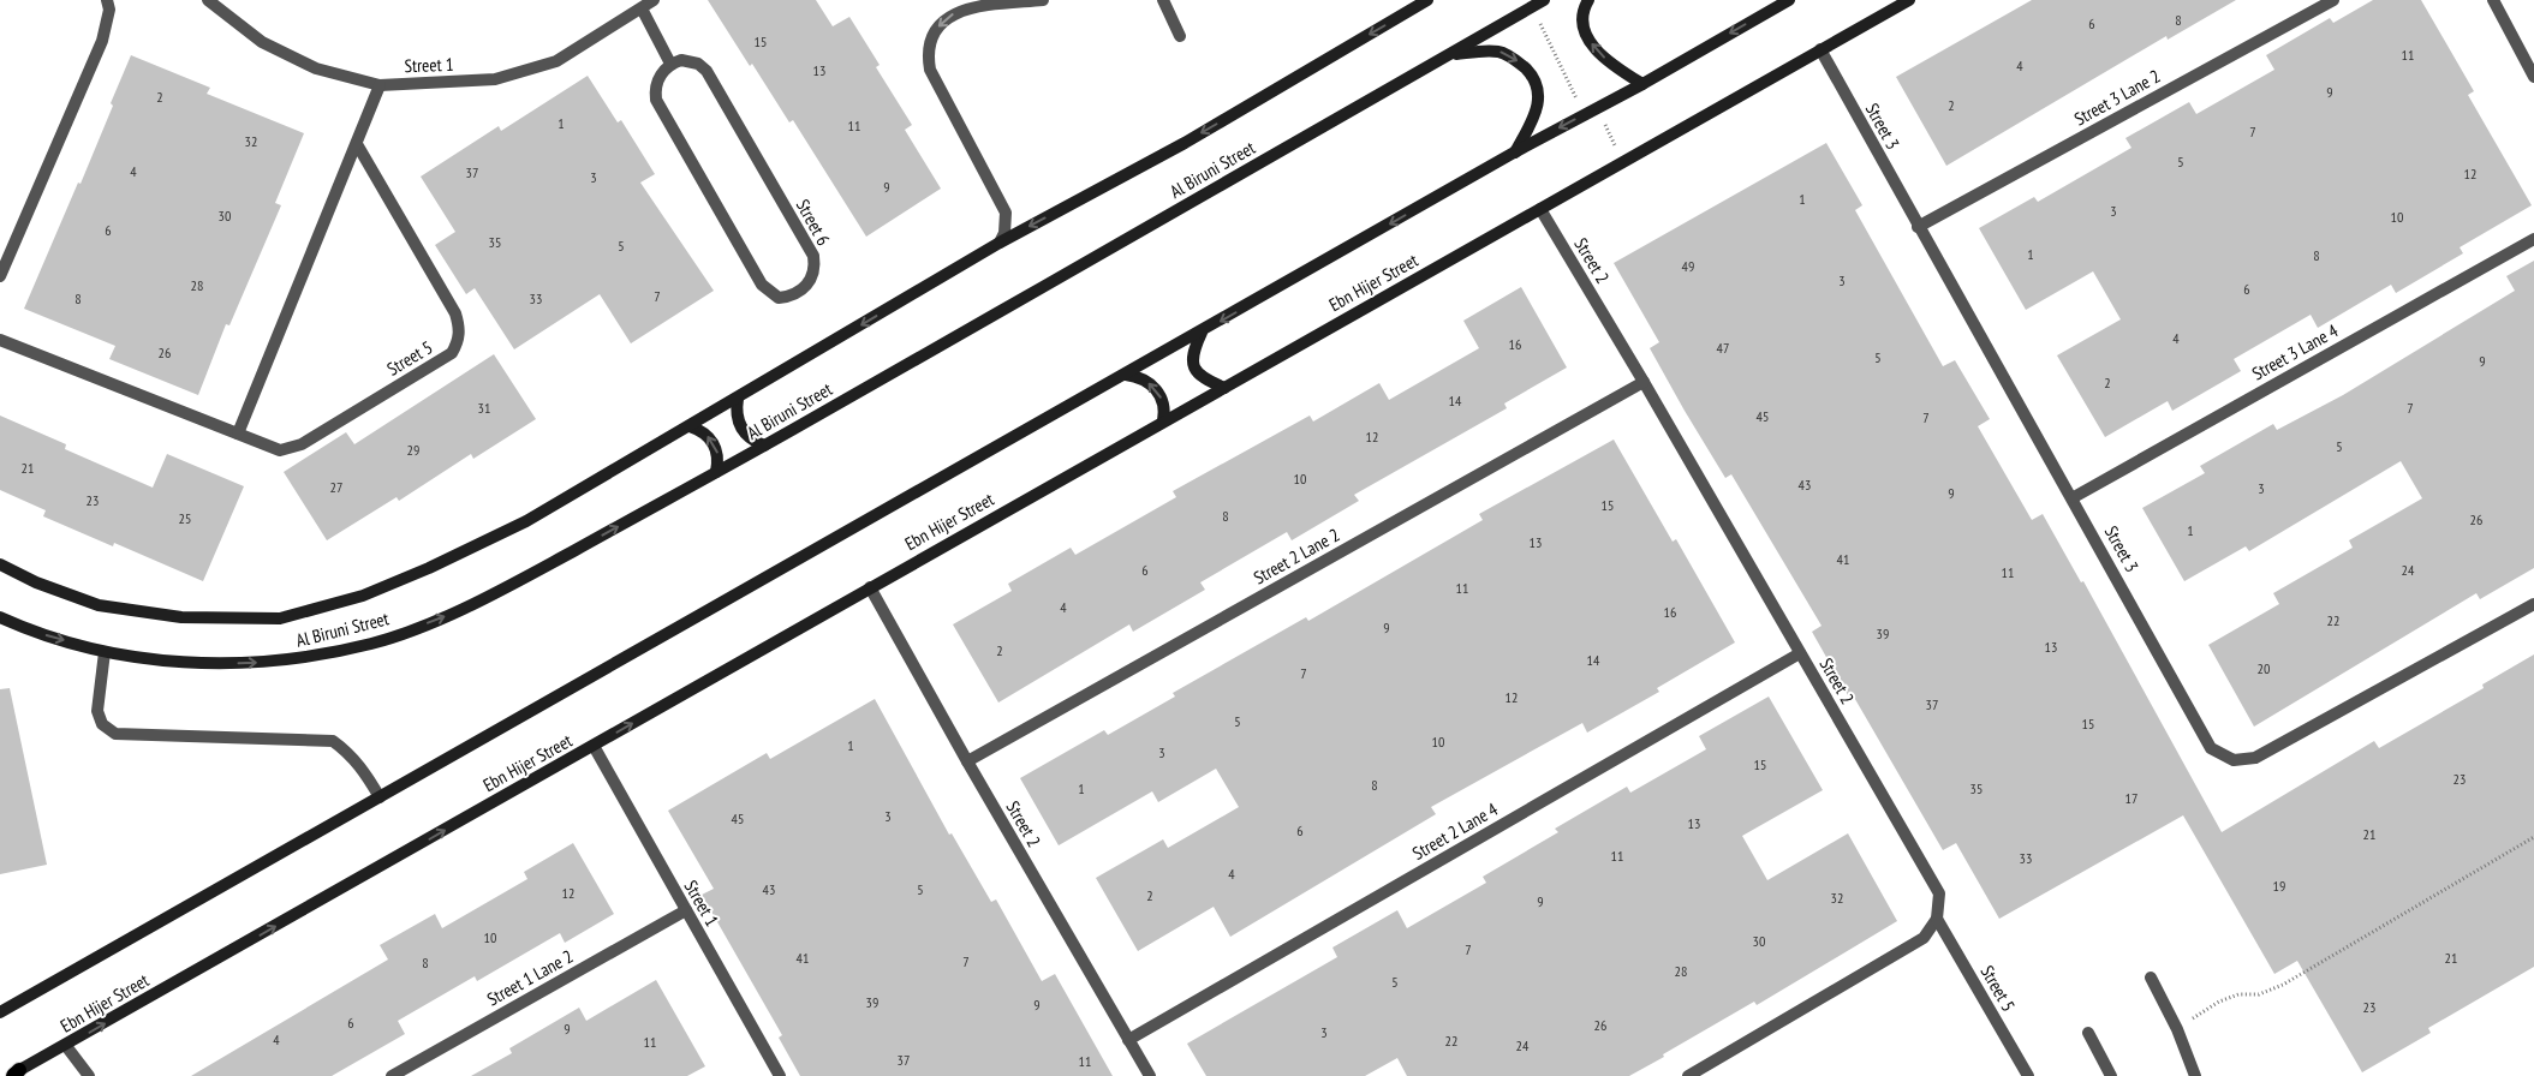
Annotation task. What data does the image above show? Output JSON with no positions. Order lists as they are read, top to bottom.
{
  "streets": {
    "main road": ["Al Biruni Street", "Ebn Hijer Street"],
    "street": [
      "Street 1",
      "Street 3 Lane 2",
      "Street 3",
      "Street 6",
      "Street 2",
      "Street 3 Lane 4",
      "Street 5",
      "Street 2 Lane 2",
      "Street 2 Lane 4",
      "Street 1 Lane 2"
    ]
  },
  "crossings": [
    ["Street 1", "Ebn Hijer Street"],
    ["Street 1", "Street 1 Lane 2"],
    ["Street 3 Lane 2", "Street 3"],
    ["Street 3", "Ebn Hijer Street"],
    ["Street 3", "Street 3 Lane 4"],
    ["Street 2", "Ebn Hijer Street"],
    ["Street 2", "Street 5"],
    ["Street 2", "Street 2 Lane 2"],
    ["Street 2", "Street 2 Lane 4"]
  ],
  "house_numbers": [
    "8",
    "6",
    "15",
    "11",
    "4",
    "13",
    "9",
    "2",
    "2",
    "1",
    "11",
    "7",
    "32",
    "5",
    "4",
    "37",
    "12",
    "3",
    "9",
    "1",
    "3",
    "30",
    "10",
    "6",
    "35",
    "5",
    "1",
    "8",
    "49",
    "3",
    "28",
    "6",
    "7",
    "8",
    "33",
    "4",
    "16",
    "47",
    "26",
    "5",
    "9",
    "2",
    "14",
    "31",
    "7",
    "45",
    "7",
    "12",
    "5",
    "29",
    "21",
    "10",
    "43",
    "27",
    "3",
    "9",
    "23",
    "15",
    "8",
    "25",
    "26",
    "1",
    "13",
    "41",
    "6",
    "24",
    "11",
    "11",
    "4",
    "16",
    "22",
    "9",
    "39",
    "13",
    "2",
    "14",
    "20",
    "7",
    "12",
    "37",
    "5",
    "15",
    "10",
    "1",
    "3",
    "15",
    "23",
    "8",
    "1",
    "35",
    "17",
    "3",
    "45",
    "13",
    "6",
    "21",
    "11",
    "33",
    "4",
    "19",
    "43",
    "5",
    "12",
    "2",
    "32",
    "9",
    "10",
    "30",
    "7",
    "41",
    "21",
    "7",
    "8",
    "28",
    "5",
    "39",
    "9",
    "23",
    "6",
    "26",
    "9",
    "3",
    "4",
    "22",
    "11",
    "24",
    "37",
    "11"
  ]
}
